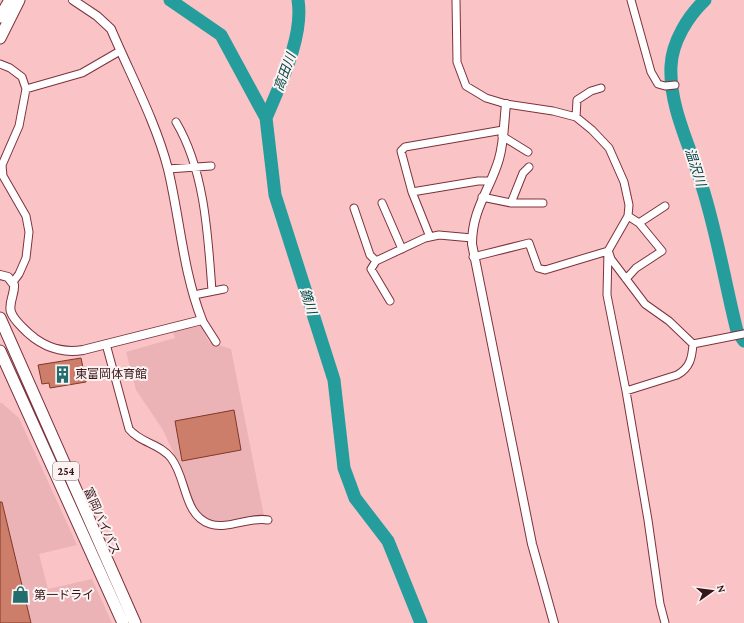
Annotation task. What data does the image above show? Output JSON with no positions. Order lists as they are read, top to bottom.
{
  "streets": {
    "highway": ["254", "富岡バイパス"]
  },
  "water": ["高田川", "温沢川", "鏑川"],
  "places": {
    "building": ["東富岡体育館"],
    "shop": ["第一ドライ"]
  },
  "north": "right"
}
